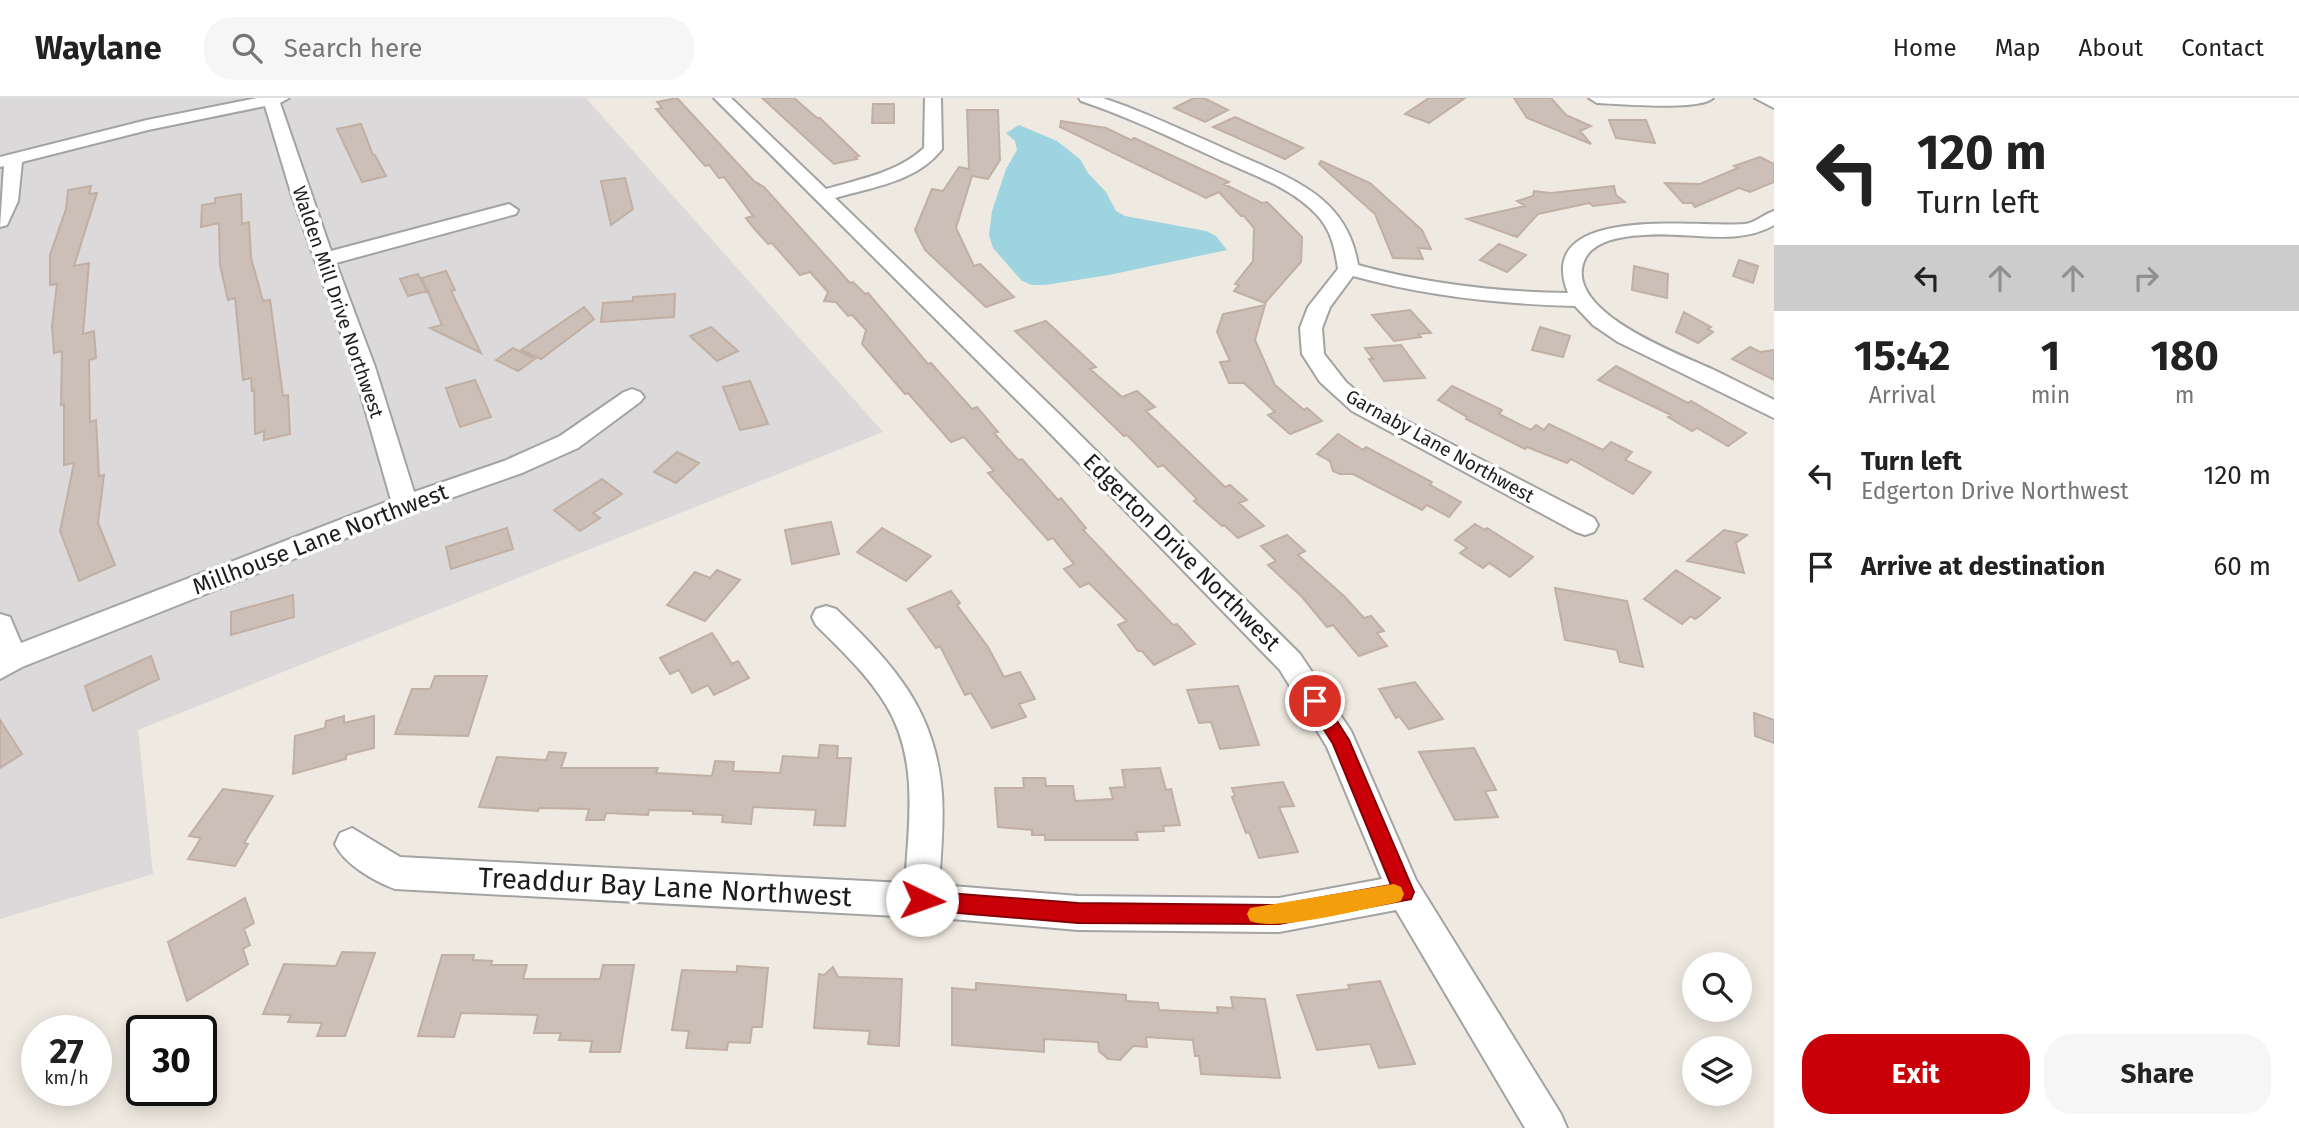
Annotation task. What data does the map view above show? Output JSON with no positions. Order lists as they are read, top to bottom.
{
  "streets": {
    "street": [
      "Walden Mill Drive Northwest",
      "Garnaby Lane Northwest",
      "Millhouse Lane Northwest",
      "Edgerton Drive Northwest",
      "Treaddur Bay Lane Northwest"
    ]
  },
  "crossings": [
    ["Walden Mill Drive Northwest", "Millhouse Lane Northwest"],
    ["Edgerton Drive Northwest", "Treaddur Bay Lane Northwest"]
  ],
  "page": {
    "header": "Waylane",
    "search": "Search here",
    "nav": [
      "Home",
      "Map",
      "About",
      "Contact"
    ],
    "turn": ["120 m", "Turn left"],
    "eta": [
      "15:42",
      "Arrival",
      "1",
      "min",
      "180",
      "m"
    ],
    "list": [
      {
        "name": "Turn left",
        "note": "Edgerton Drive Northwest",
        "value": "120 m"
      },
      {
        "name": "Arrive at destination",
        "value": "60 m"
      }
    ],
    "speed": "27 km/h",
    "limit": "30",
    "buttons": ["Exit", "Share"]
  }
}
